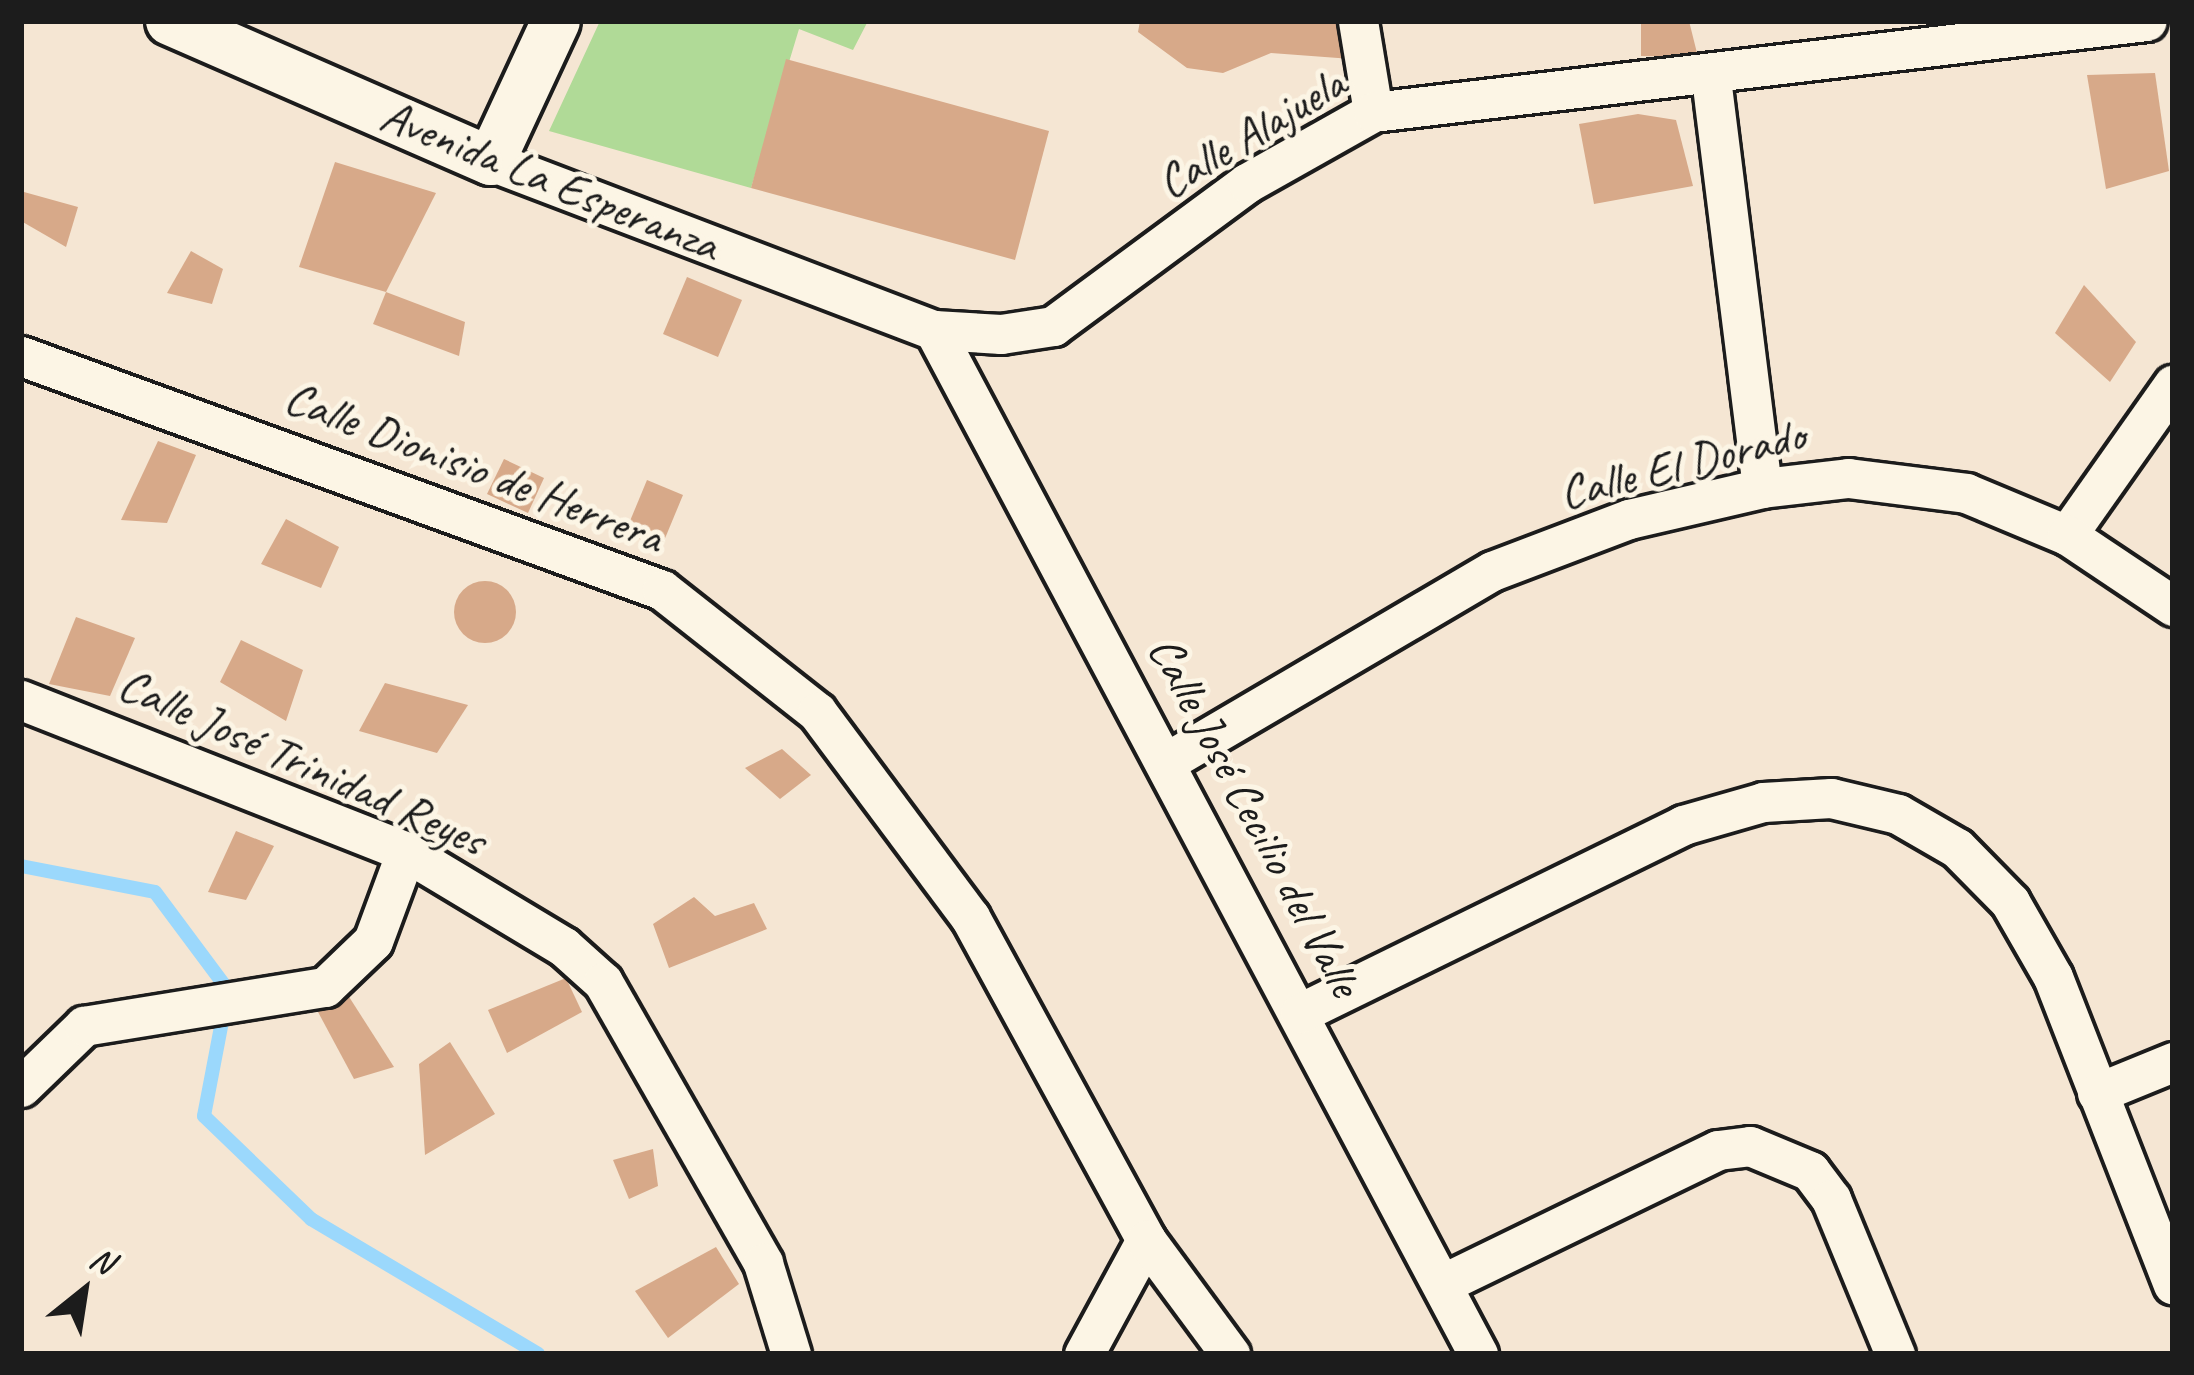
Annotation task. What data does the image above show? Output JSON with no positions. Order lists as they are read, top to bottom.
{
  "streets": {
    "street": [
      "Calle Alajuela",
      "Avenida La Esperanza",
      "Calle El Dorado",
      "Calle Dionisio de Herrera",
      "Calle José Trinidad Reyes",
      "Calle José Cecilio del Valle"
    ]
  },
  "crossings": [
    ["Calle Alajuela", "Avenida La Esperanza"],
    ["Calle Alajuela", "Calle José Cecilio del Valle"],
    ["Avenida La Esperanza", "Calle José Cecilio del Valle"],
    ["Calle El Dorado", "Calle José Cecilio del Valle"]
  ],
  "north": "top right"
}
